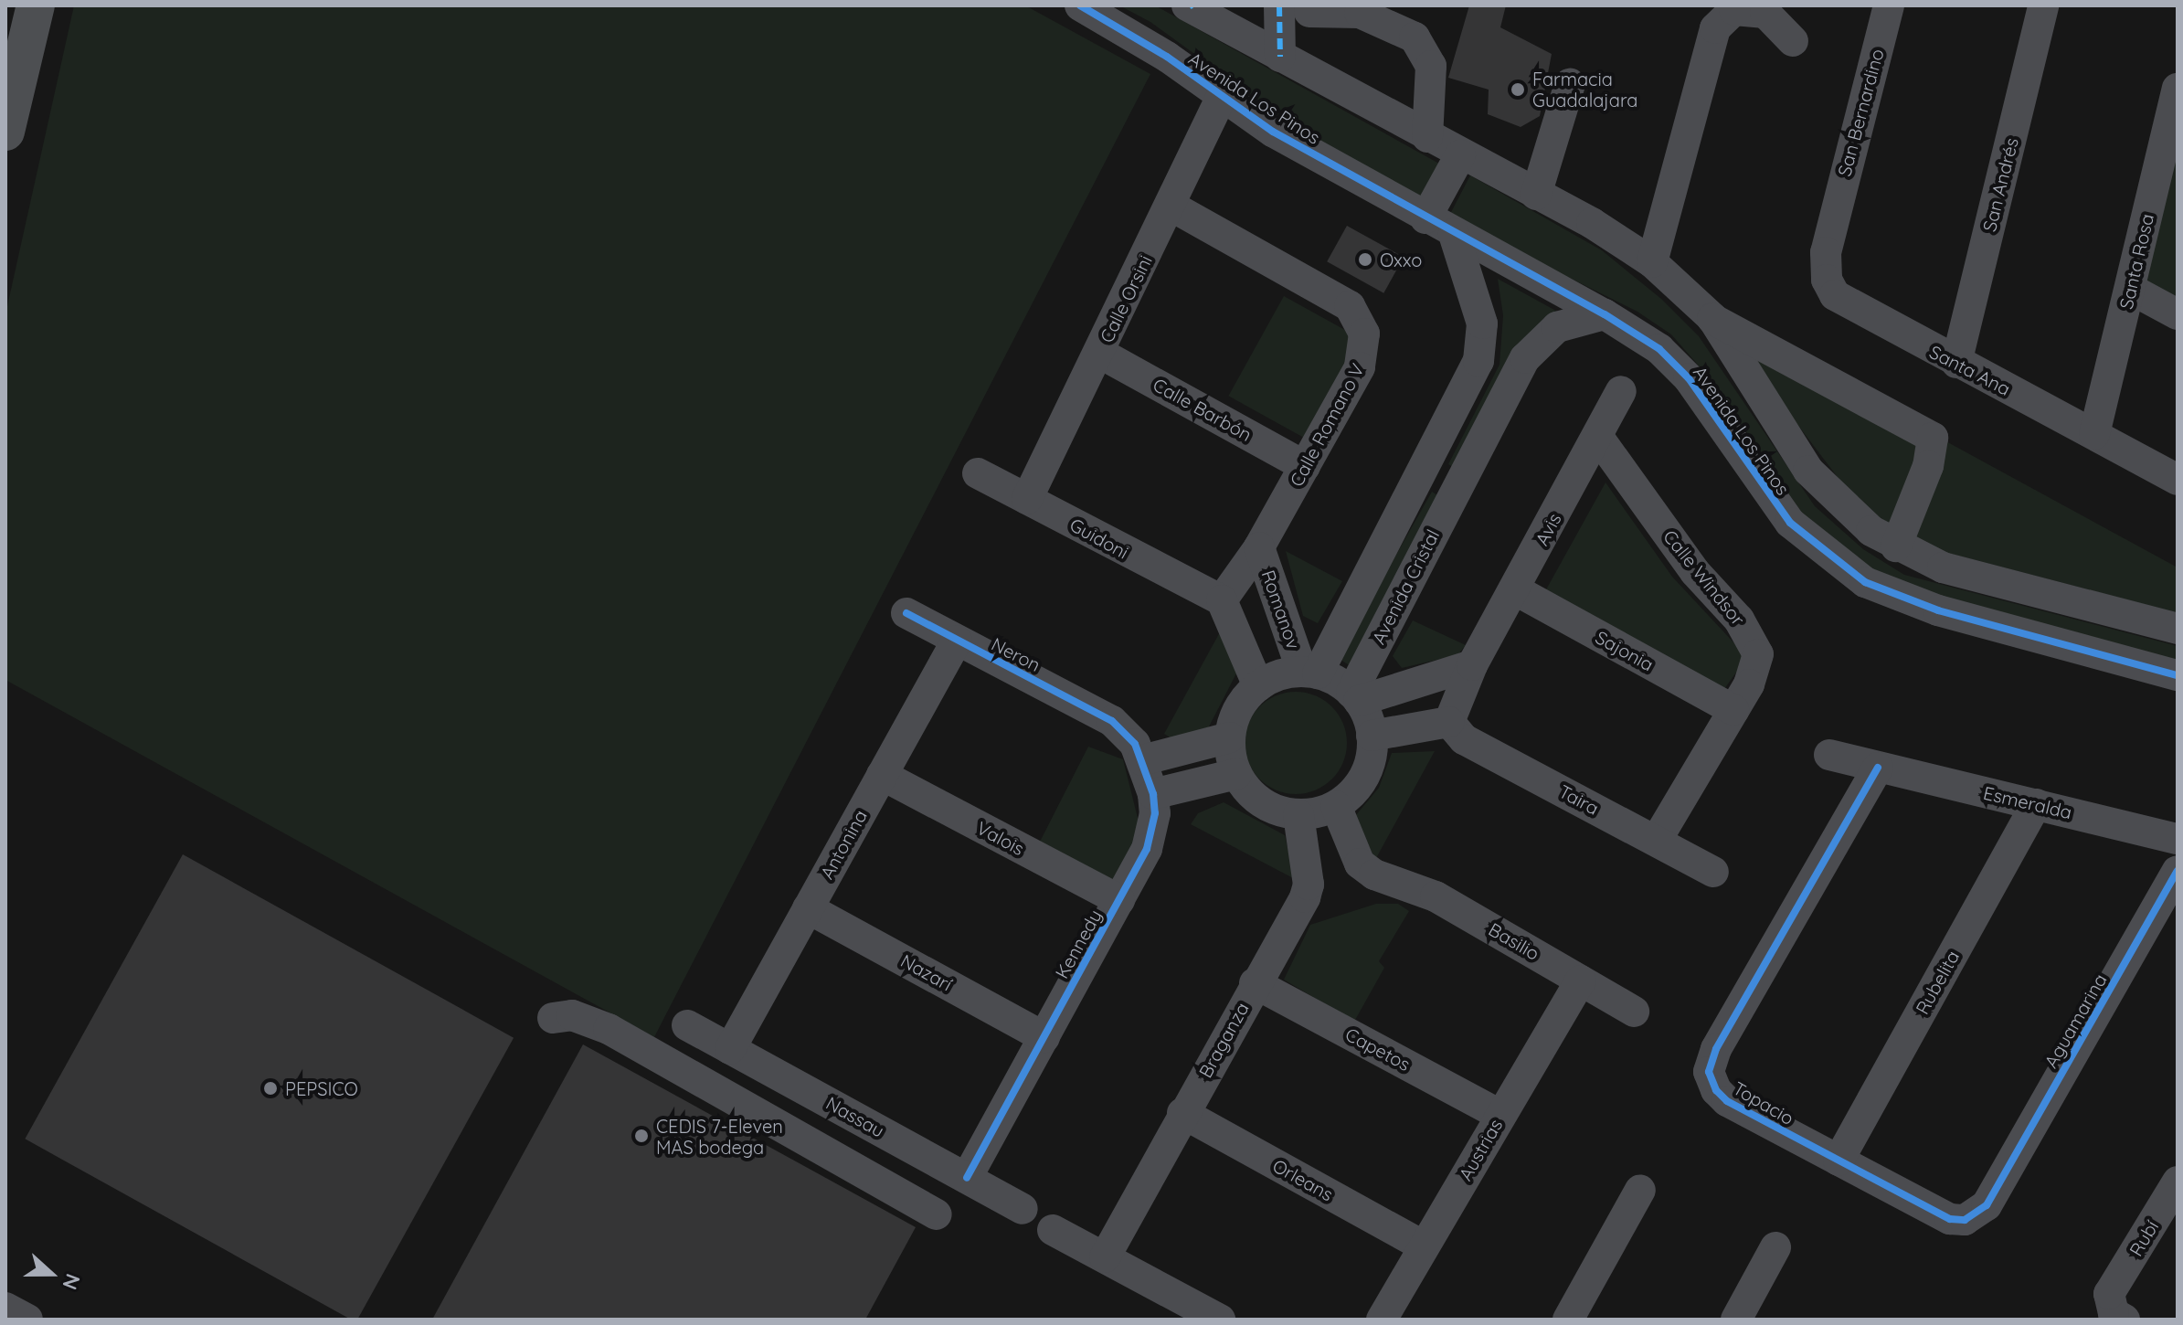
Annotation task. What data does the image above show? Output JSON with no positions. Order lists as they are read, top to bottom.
{
  "streets": {
    "street": [
      "Avenida Los Pinos",
      "San Bernardino",
      "San Andrés",
      "Santa Rosa",
      "Calle Orsini",
      "Santa Ana",
      "Calle Barbón",
      "Calle Romano V",
      "Avis",
      "Guidoni",
      "Calle Windsor",
      "Avenida Cristal",
      "Romanov",
      "Sajonia",
      "Neron",
      "Taira",
      "Esmeralda",
      "Valois",
      "Antonina",
      "Basilio",
      "Kennedy",
      "Nazarí",
      "Rubelita",
      "Aguamarina",
      "Braganza",
      "Capetos",
      "Topacio",
      "Nassau",
      "Austrias",
      "Orleans",
      "Rubí"
    ]
  },
  "crossings": [
    ["Avenida Los Pinos", "Calle Orsini"],
    ["Avenida Los Pinos", "Avenida Cristal"],
    ["San Bernardino", "Santa Ana"],
    ["San Andrés", "Santa Ana"],
    ["Santa Rosa", "Santa Ana"],
    ["Calle Orsini", "Calle Barbón"],
    ["Calle Orsini", "Calle Romano V"],
    ["Calle Orsini", "Guidoni"],
    ["Calle Barbón", "Calle Romano V"],
    ["Calle Romano V", "Guidoni"],
    ["Calle Romano V", "Romanov"],
    ["Avis", "Calle Windsor"],
    ["Avis", "Sajonia"],
    ["Avis", "Taira"],
    ["Calle Windsor", "Sajonia"],
    ["Calle Windsor", "Taira"],
    ["Avenida Cristal", "Romanov"],
    ["Avenida Cristal", "Basilio"],
    ["Avenida Cristal", "Braganza"],
    ["Romanov", "Basilio"],
    ["Romanov", "Braganza"],
    ["Neron", "Antonina"],
    ["Neron", "Kennedy"],
    ["Esmeralda", "Rubelita"],
    ["Esmeralda", "Topacio"],
    ["Valois", "Antonina"],
    ["Valois", "Kennedy"],
    ["Antonina", "Nazarí"],
    ["Antonina", "Nassau"],
    ["Basilio", "Braganza"],
    ["Basilio", "Austrias"],
    ["Kennedy", "Nazarí"],
    ["Kennedy", "Nassau"],
    ["Rubelita", "Topacio"],
    ["Aguamarina", "Topacio"],
    ["Braganza", "Capetos"],
    ["Braganza", "Orleans"],
    ["Capetos", "Austrias"],
    ["Austrias", "Orleans"]
  ],
  "places": [
    "Farmacia Guadalajara",
    "Oxxo",
    "PEPSICO",
    "CEDIS 7-Eleven MAS bodega"
  ],
  "north": "right"
}
